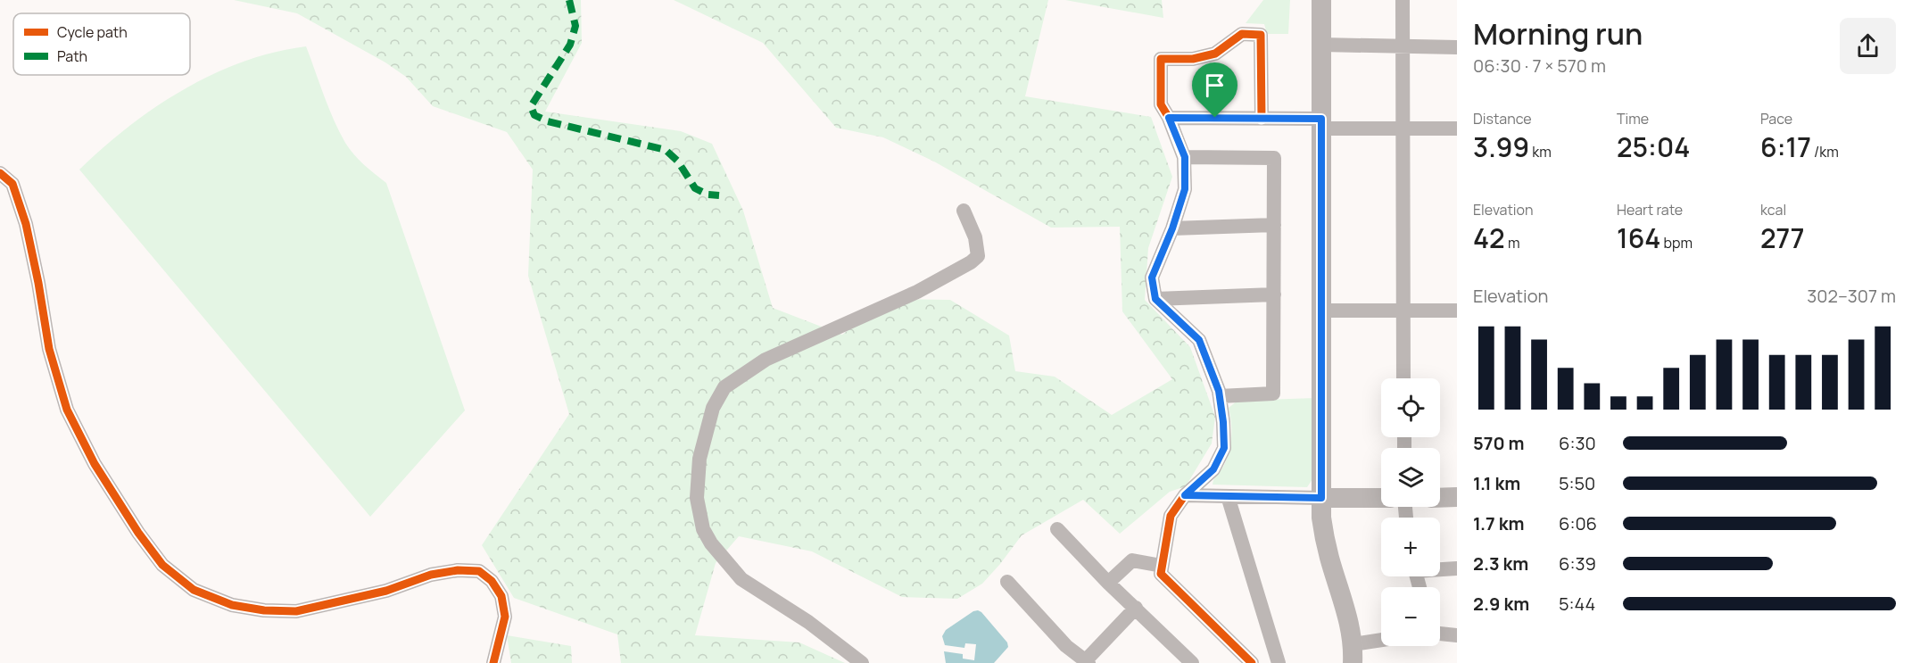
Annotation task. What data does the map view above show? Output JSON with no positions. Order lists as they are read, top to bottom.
{
  "legend": ["Cycle path", "Path"],
  "page": {
    "heading": ["Morning run", "06:30 · 7 × 570 m"],
    "stats": [
      ["Distance", "3.99 km"],
      ["Time", "25:04"],
      ["Pace", "6:17 /km"],
      ["Elevation", "42 m"],
      ["Heart rate", "164 bpm"],
      ["kcal", "277"]
    ],
    "chart": ["Elevation", "302–307 m"],
    "map_buttons": ["+", "−"],
    "list": [
      {
        "name": "570 m",
        "note": "6:30"
      },
      {
        "name": "1.1 km",
        "note": "5:50"
      },
      {
        "name": "1.7 km",
        "note": "6:06"
      },
      {
        "name": "2.3 km",
        "note": "6:39"
      },
      {
        "name": "2.9 km",
        "note": "5:44"
      }
    ]
  }
}
